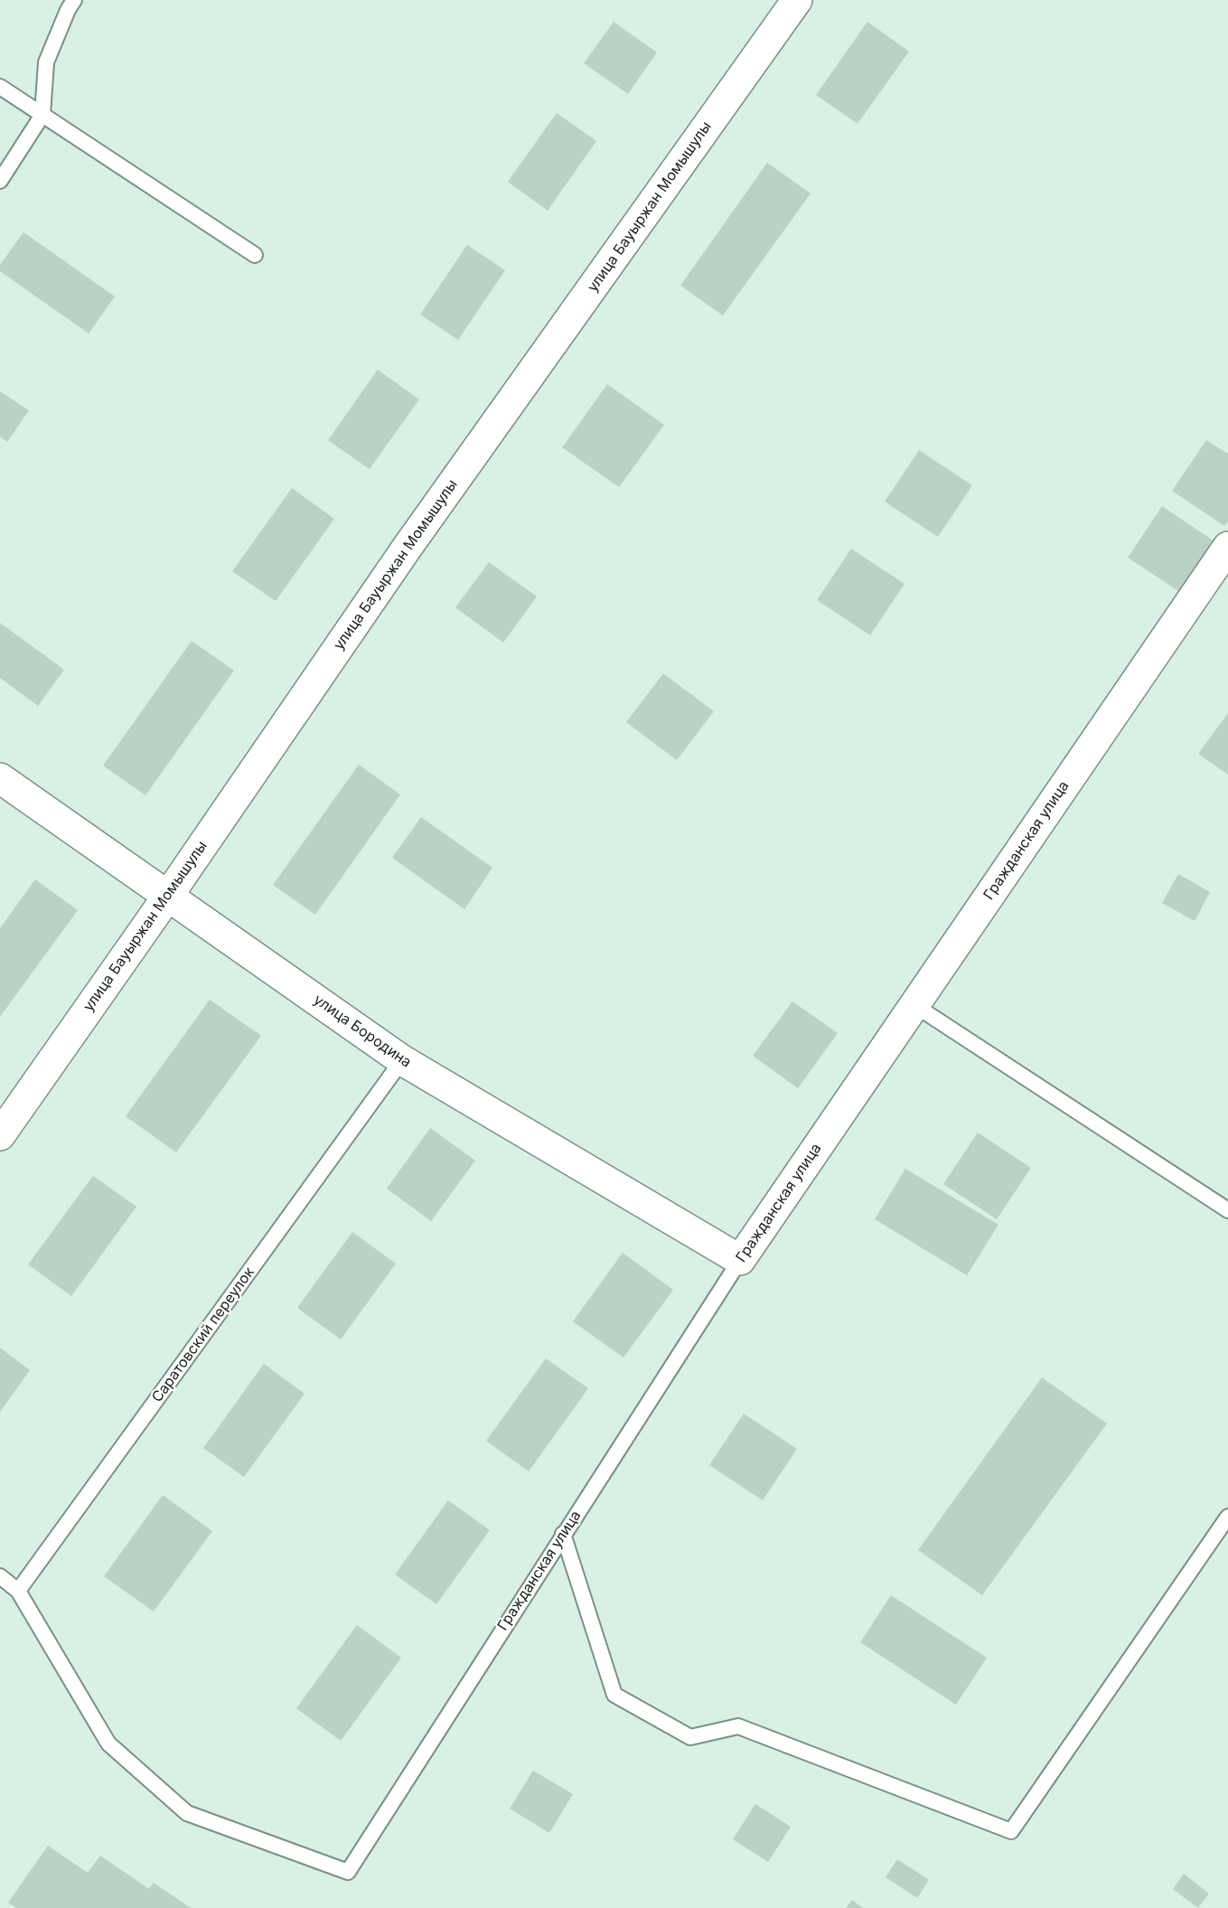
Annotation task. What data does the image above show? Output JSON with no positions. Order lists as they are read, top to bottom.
{
  "streets": {
    "street": ["улица Бауыржан Момышулы", "Гражданская улица", "улица Бородина"],
    "lane": ["Саратовский переулок"]
  },
  "crossings": [
    ["улица Бауыржан Момышулы", "улица Бородина"],
    ["Гражданская улица", "улица Бородина"],
    ["Гражданская улица", "Саратовский переулок"],
    ["улица Бородина", "Саратовский переулок"]
  ]
}
